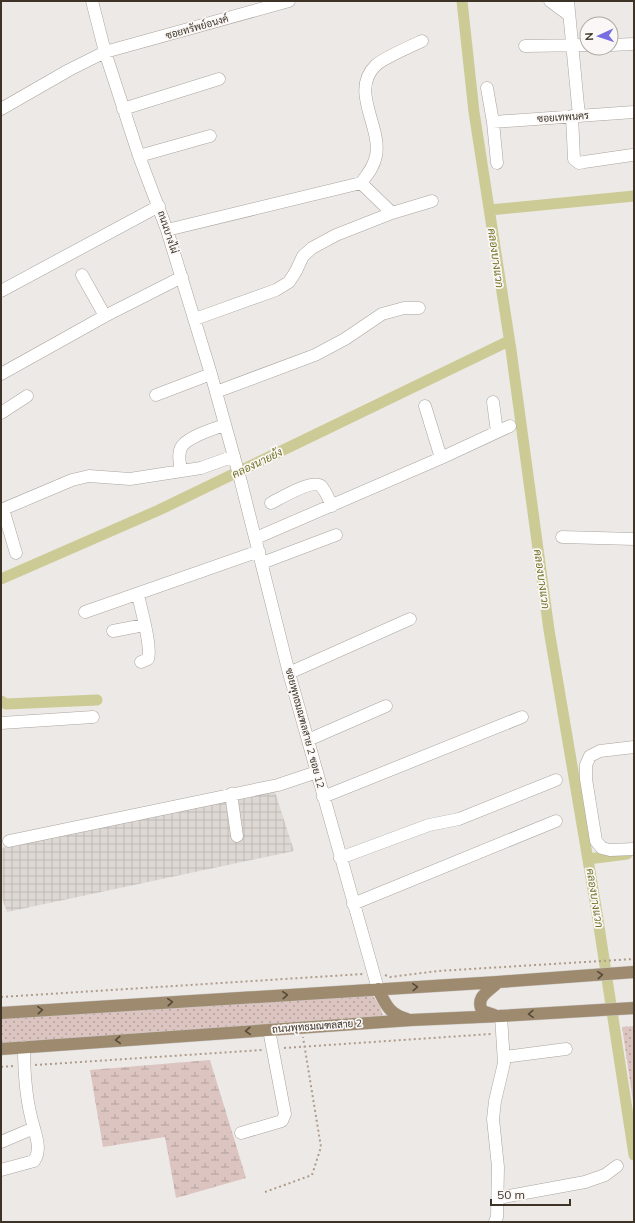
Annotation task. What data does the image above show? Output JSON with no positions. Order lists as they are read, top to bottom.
{
  "streets": {
    "main road": ["ถนนพุทธมณฑลสาย 2"],
    "street": [
      "ซอยทรัพย์อนงค์",
      "ซอยเทพนคร",
      "ถนนบางไผ่",
      "ซอยพุทธมณฑลสาย 2 ซอย 12"
    ]
  },
  "crossings": [
    ["ซอยทรัพย์อนงค์", "ถนนบางไผ่"],
    ["ถนนบางไผ่", "ซอยพุทธมณฑลสาย 2 ซอย 12"]
  ],
  "water": ["คลองบางแวก", "คลองนายย้ง"],
  "scale_bar": "50 m",
  "north": "left"
}
